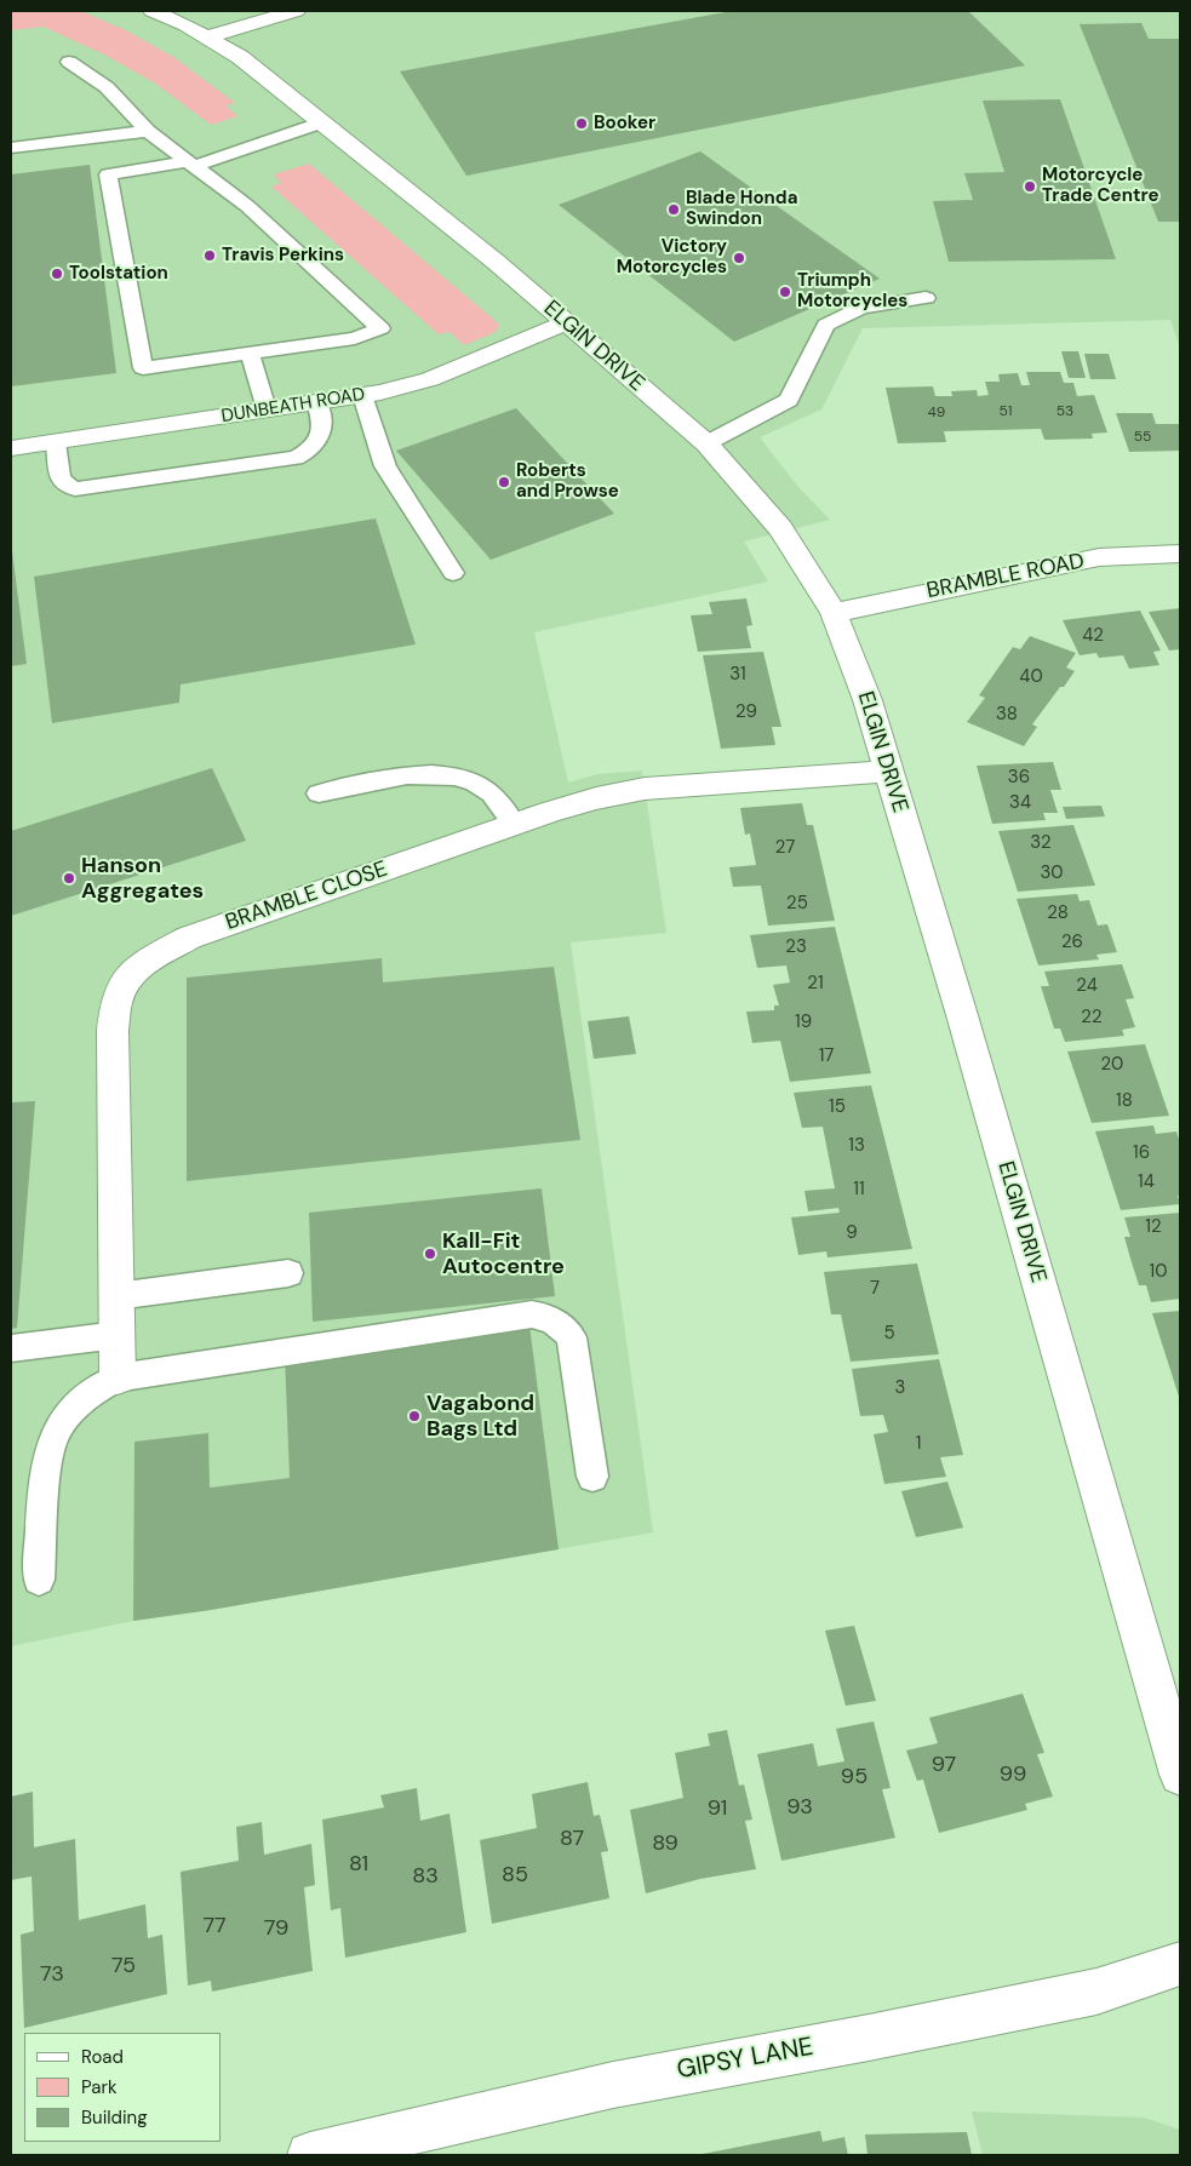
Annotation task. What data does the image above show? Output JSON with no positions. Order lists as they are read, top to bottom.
{
  "streets": {
    "street": [
      "ELGIN DRIVE",
      "DUNBEATH ROAD",
      "BRAMBLE ROAD",
      "BRAMBLE CLOSE",
      "GIPSY LANE"
    ]
  },
  "crossings": [
    ["ELGIN DRIVE", "DUNBEATH ROAD"],
    ["ELGIN DRIVE", "BRAMBLE ROAD"],
    ["ELGIN DRIVE", "BRAMBLE CLOSE"]
  ],
  "places": [
    "Booker",
    "Motorcycle Trade Centre",
    "Blade Honda Swindon",
    "Travis Perkins",
    "Victory Motorcycles",
    "Toolstation",
    "Triumph Motorcycles",
    "Roberts and Prowse",
    "Hanson Aggregates",
    "Kall-Fit Autocentre",
    "Vagabond Bags Ltd"
  ],
  "house_numbers": [
    "51",
    "53",
    "49",
    "55",
    "42",
    "31",
    "40",
    "29",
    "38",
    "36",
    "34",
    "32",
    "27",
    "30",
    "25",
    "28",
    "26",
    "23",
    "21",
    "24",
    "22",
    "19",
    "17",
    "20",
    "18",
    "15",
    "13",
    "16",
    "14",
    "11",
    "12",
    "9",
    "10",
    "7",
    "5",
    "3",
    "1",
    "97",
    "99",
    "95",
    "93",
    "91",
    "87",
    "89",
    "81",
    "85",
    "83",
    "77",
    "79",
    "75",
    "73"
  ],
  "legend": ["Road", "Park", "Building"]
}
